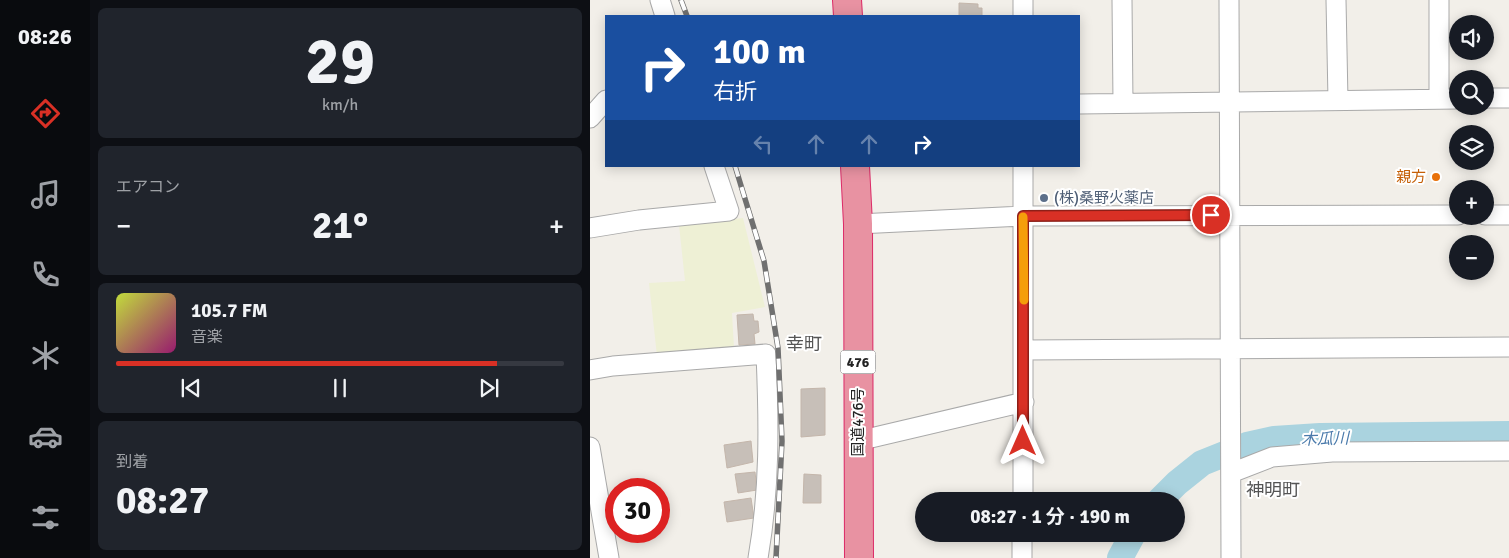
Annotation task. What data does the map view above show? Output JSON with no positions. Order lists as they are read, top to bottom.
{
  "streets": {
    "highway": ["476", "国道476号"]
  },
  "districts": ["幸町", "神明町"],
  "water": ["木瓜川"],
  "places": ["親方", "(株)桑野火薬店"],
  "page": {
    "tabs": "08:26",
    "tile": [
      ["29", "km/h"],
      "エアコン",
      ["到着", "08:27"]
    ],
    "map_buttons": ["+", "−"],
    "turn": ["100 m", "右折"],
    "heat": ["−", "21°", "+"],
    "song": ["105.7 FM", "音楽"],
    "limit": "30",
    "trip": "08:27 · 1 分 · 190 m"
  }
}
